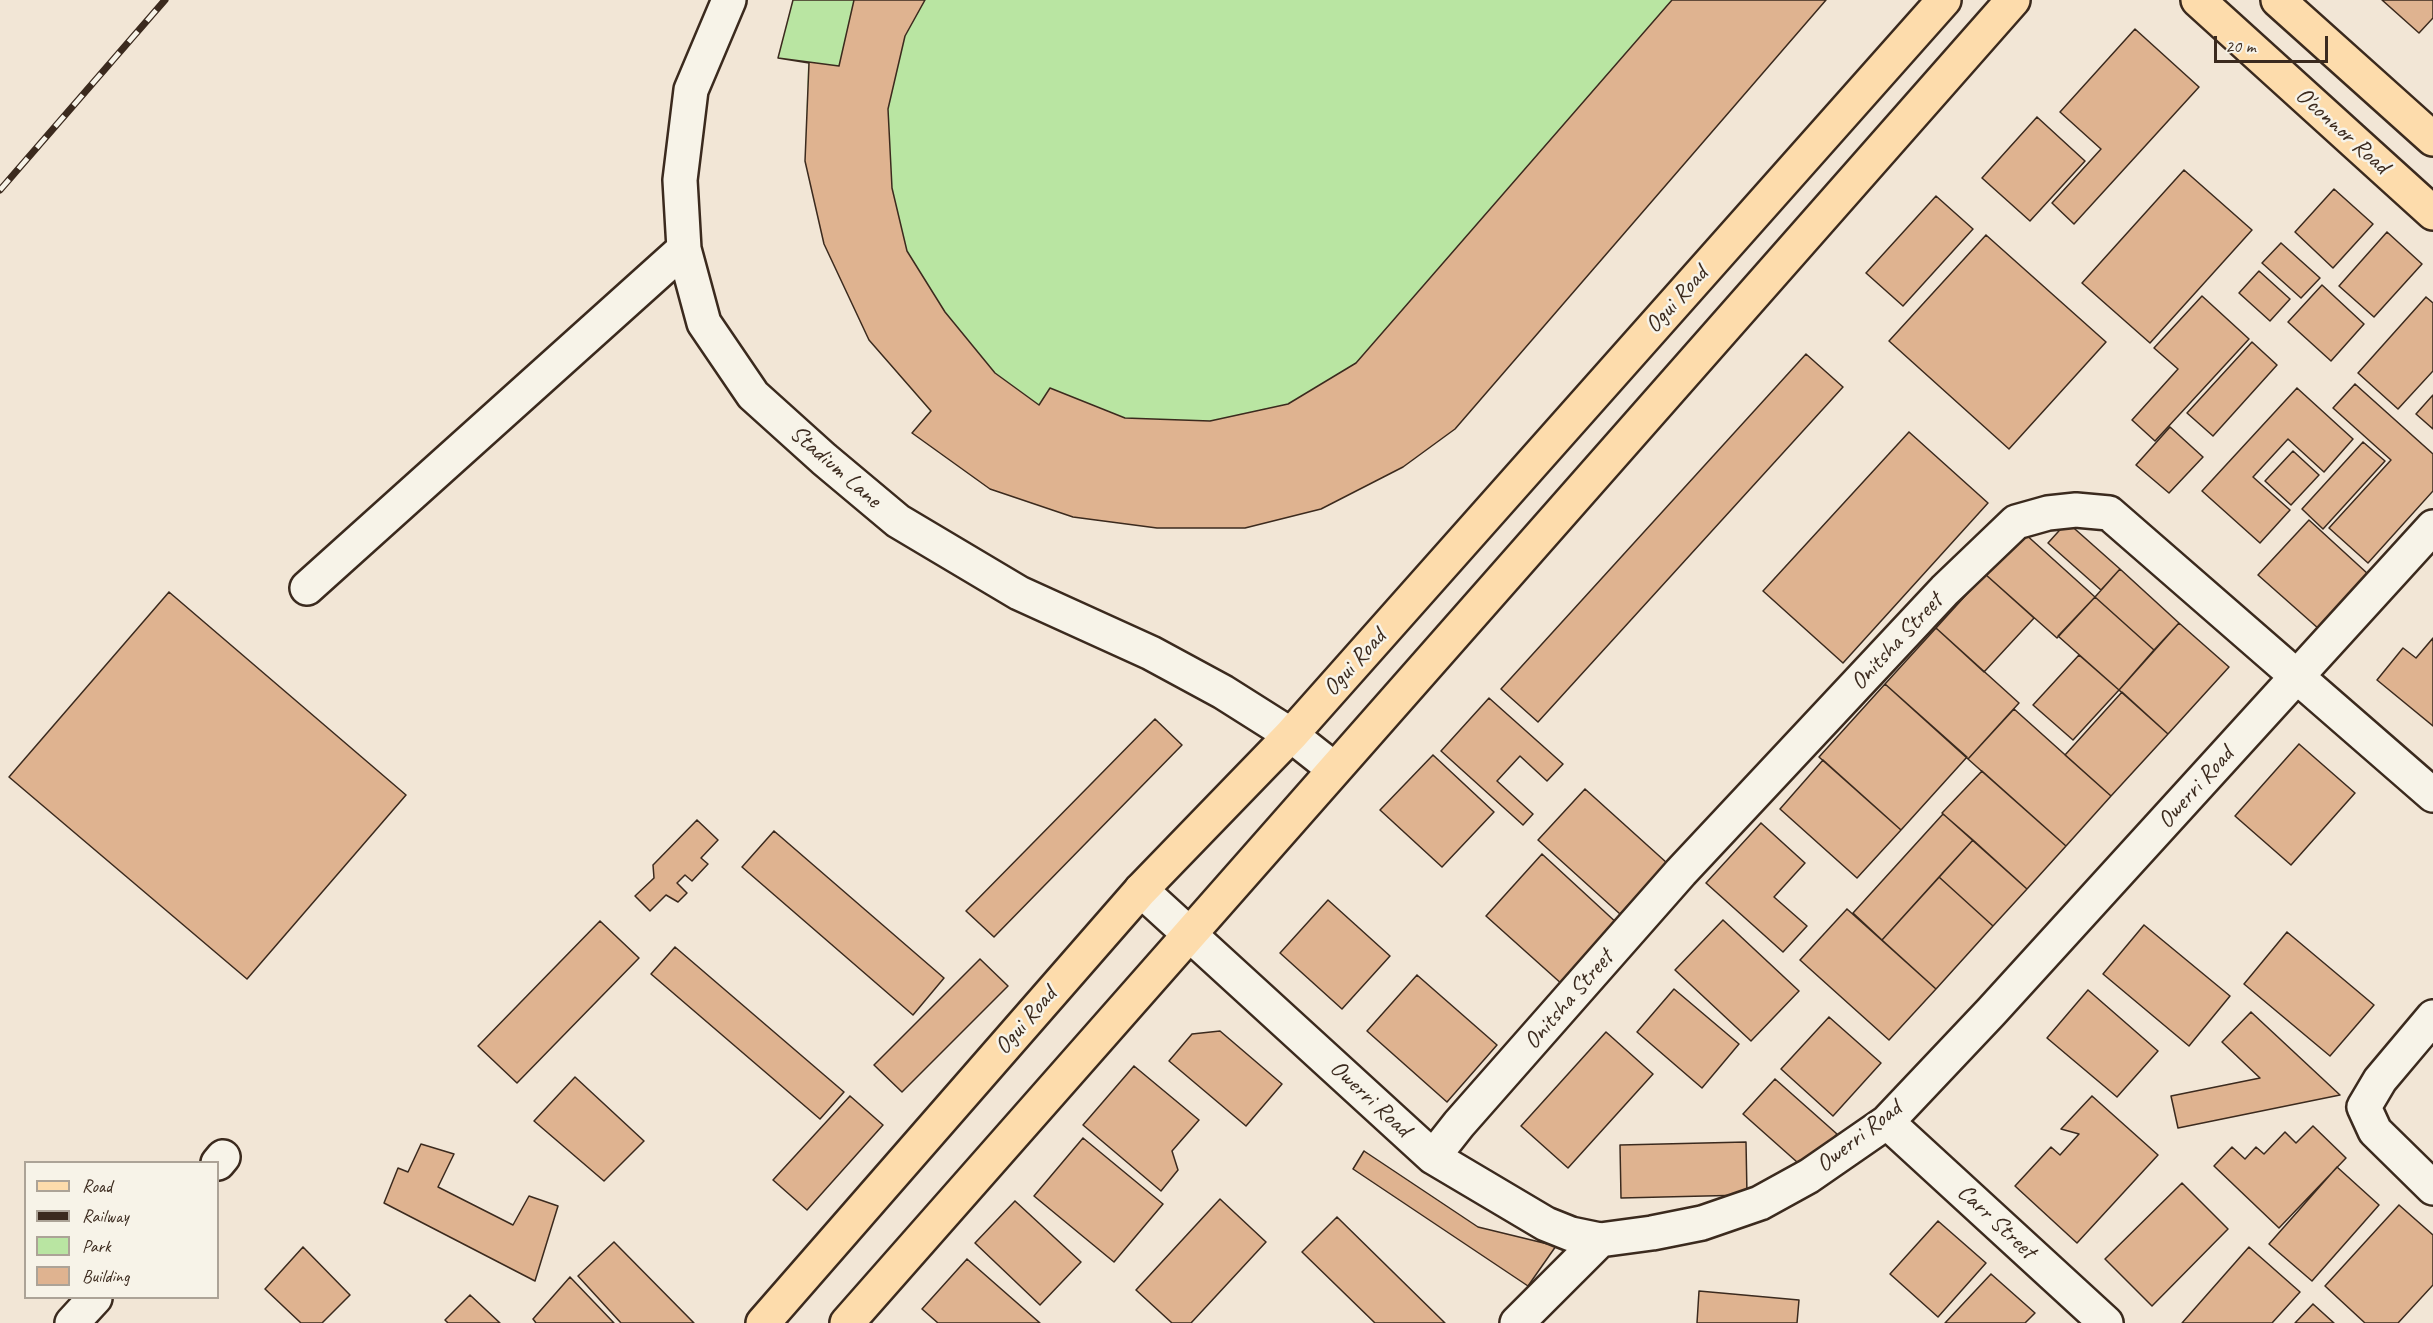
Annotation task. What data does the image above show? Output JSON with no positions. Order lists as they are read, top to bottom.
{
  "streets": {
    "main road": ["O'connor Road", "Ogui Road"],
    "street": [
      "Stadium Lane",
      "Onitsha Street",
      "Owerri Road",
      "Carr Street"
    ]
  },
  "crossings": [
    ["Ogui Road", "Stadium Lane"],
    ["Ogui Road", "Owerri Road"],
    ["Onitsha Street", "Owerri Road"],
    ["Owerri Road", "Carr Street"]
  ],
  "legend": [
    "Road",
    "Railway",
    "Park",
    "Building"
  ],
  "scale_bar": "20 m"
}
